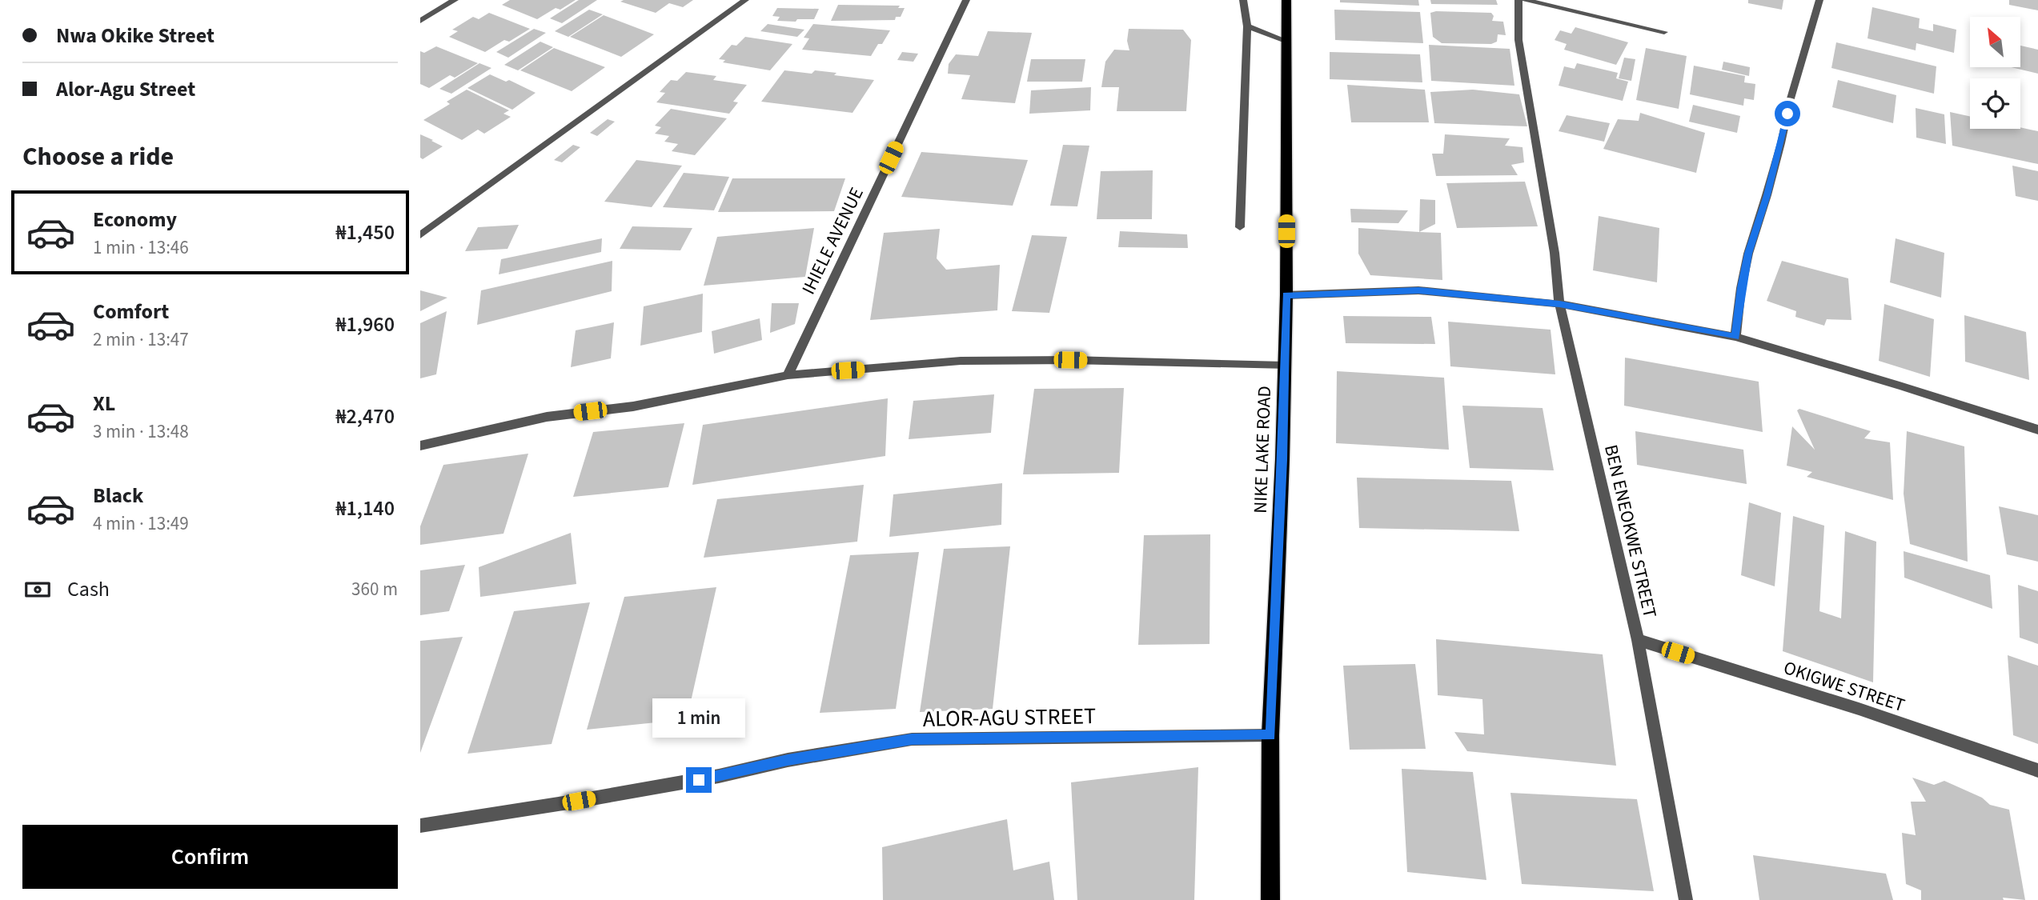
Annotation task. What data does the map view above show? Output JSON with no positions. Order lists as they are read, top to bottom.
{
  "streets": {
    "main road": ["NIKE LAKE ROAD"],
    "street": [
      "IHIELE AVENUE",
      "BEN ENEOKWE STREET",
      "OKIGWE STREET",
      "ALOR-AGU STREET"
    ]
  },
  "crossings": [
    ["NIKE LAKE ROAD", "ALOR-AGU STREET"],
    ["BEN ENEOKWE STREET", "OKIGWE STREET"]
  ],
  "north": "top left",
  "page": {
    "banner": ["Nwa Okike Street", "Alor-Agu Street"],
    "heading": "Choose a ride",
    "list": [
      {
        "name": "Economy",
        "note": "1 min · 13:46",
        "value": "₦1,450"
      },
      {
        "name": "Comfort",
        "note": "2 min · 13:47",
        "value": "₦1,960"
      },
      {
        "name": "XL",
        "note": "3 min · 13:48",
        "value": "₦2,470"
      },
      {
        "name": "Black",
        "note": "4 min · 13:49",
        "value": "₦1,140"
      }
    ],
    "pay": ["Cash", "360 m"],
    "bubble": "1 min",
    "buttons": "Confirm"
  }
}
